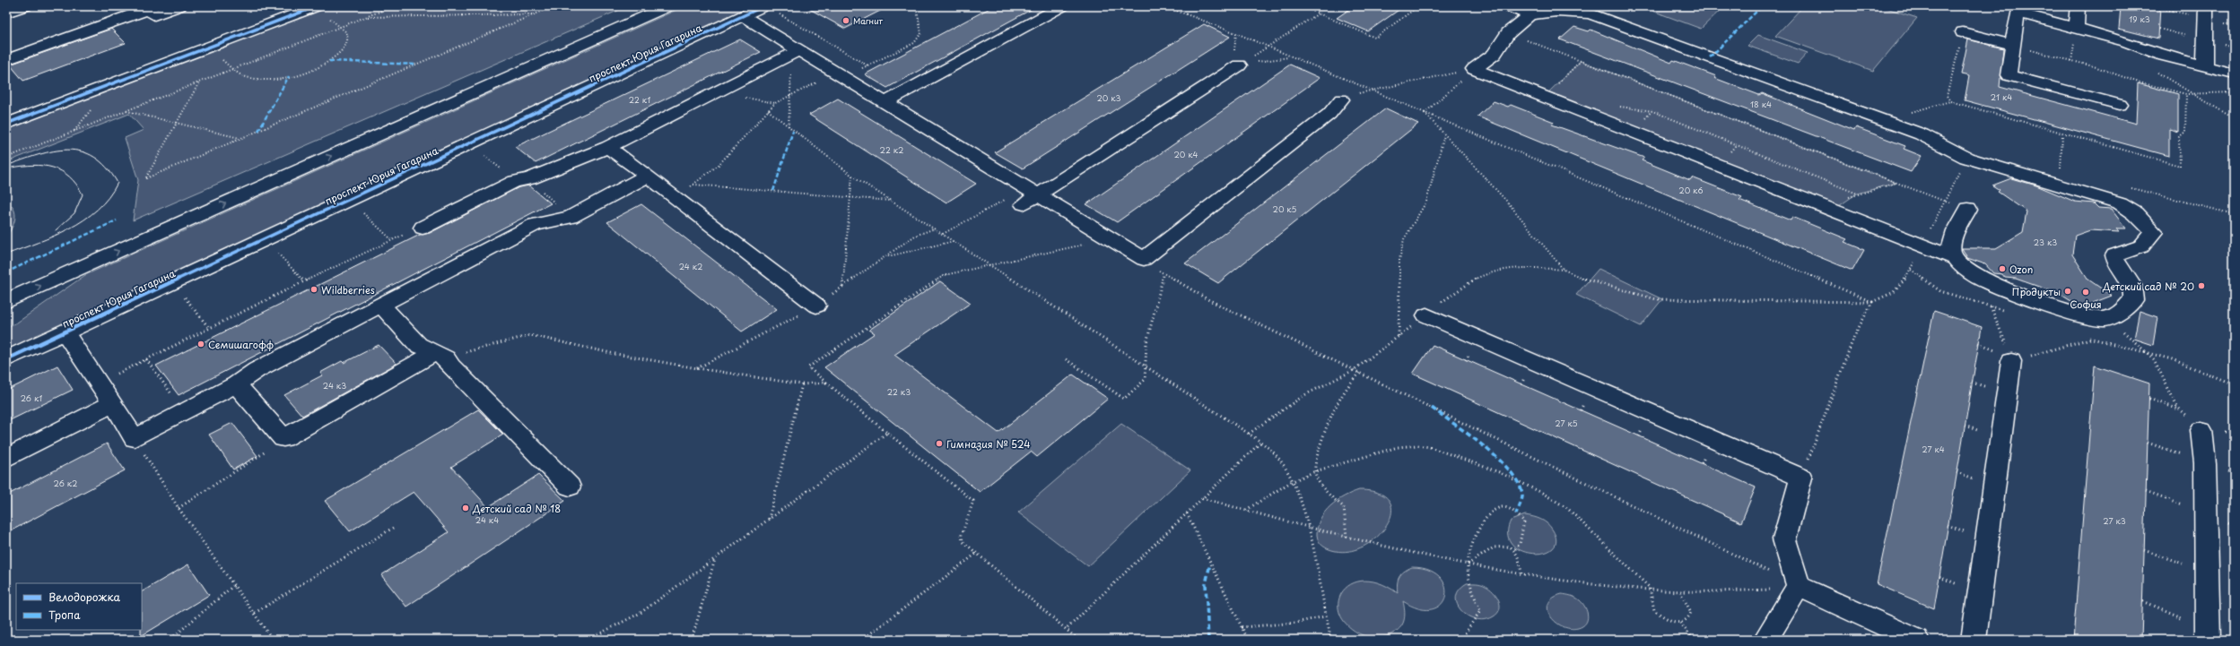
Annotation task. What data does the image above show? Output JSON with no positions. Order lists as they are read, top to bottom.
{
  "streets": {
    "main road": ["проспект Юрия Гагарина"]
  },
  "places": [
    "Магнит",
    "Ozon",
    "Детский сад № 20",
    "Wildberries",
    "Продукты",
    "София",
    "Семишагофф",
    "Гимназия № 524",
    "Детский сад № 18"
  ],
  "house_numbers": [
    "19 к3",
    "21 к4",
    "20 к3",
    "22 к1",
    "18 к4",
    "22 к2",
    "20 к4",
    "20 к6",
    "20 к5",
    "23 к3",
    "24 к2",
    "24 к3",
    "22 к3",
    "26 к1",
    "27 к5",
    "27 к4",
    "26 к2",
    "24 к4",
    "27 к3"
  ],
  "legend": ["Велодорожка", "Тропа"]
}
